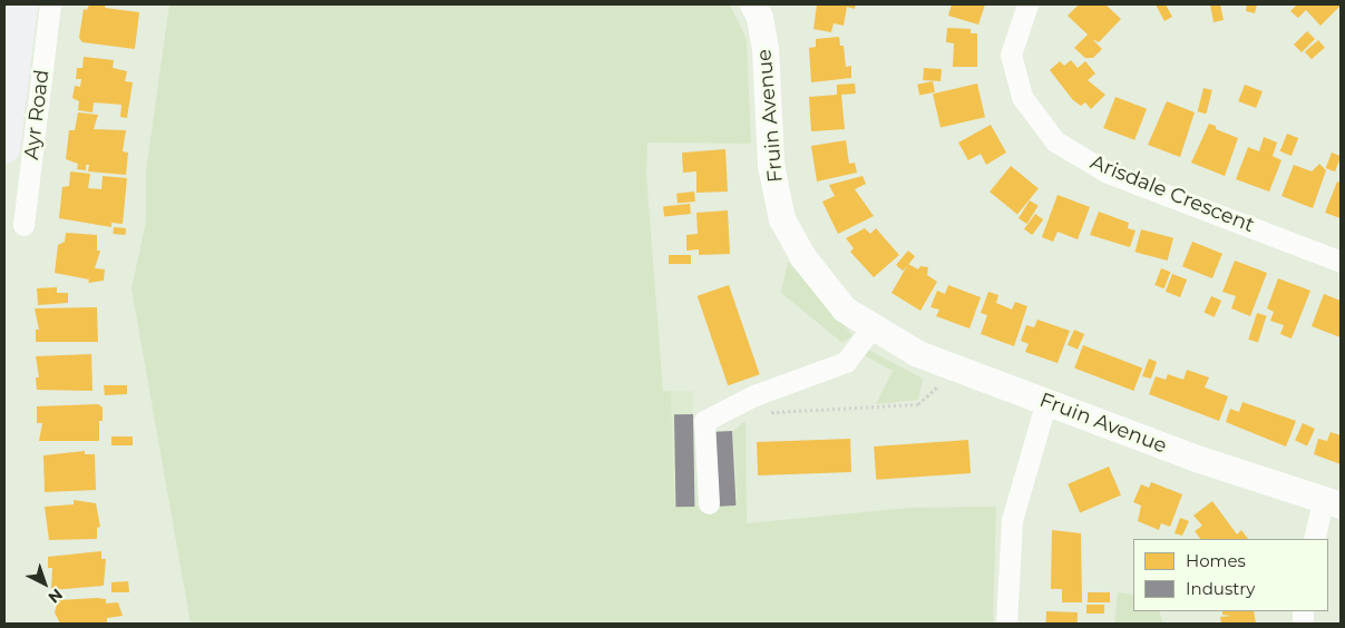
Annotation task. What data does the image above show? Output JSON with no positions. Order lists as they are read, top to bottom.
{
  "streets": {
    "main road": ["Ayr Road"],
    "street": ["Fruin Avenue", "Arisdale Crescent"]
  },
  "legend": ["Homes", "Industry"],
  "north": "bottom right"
}
